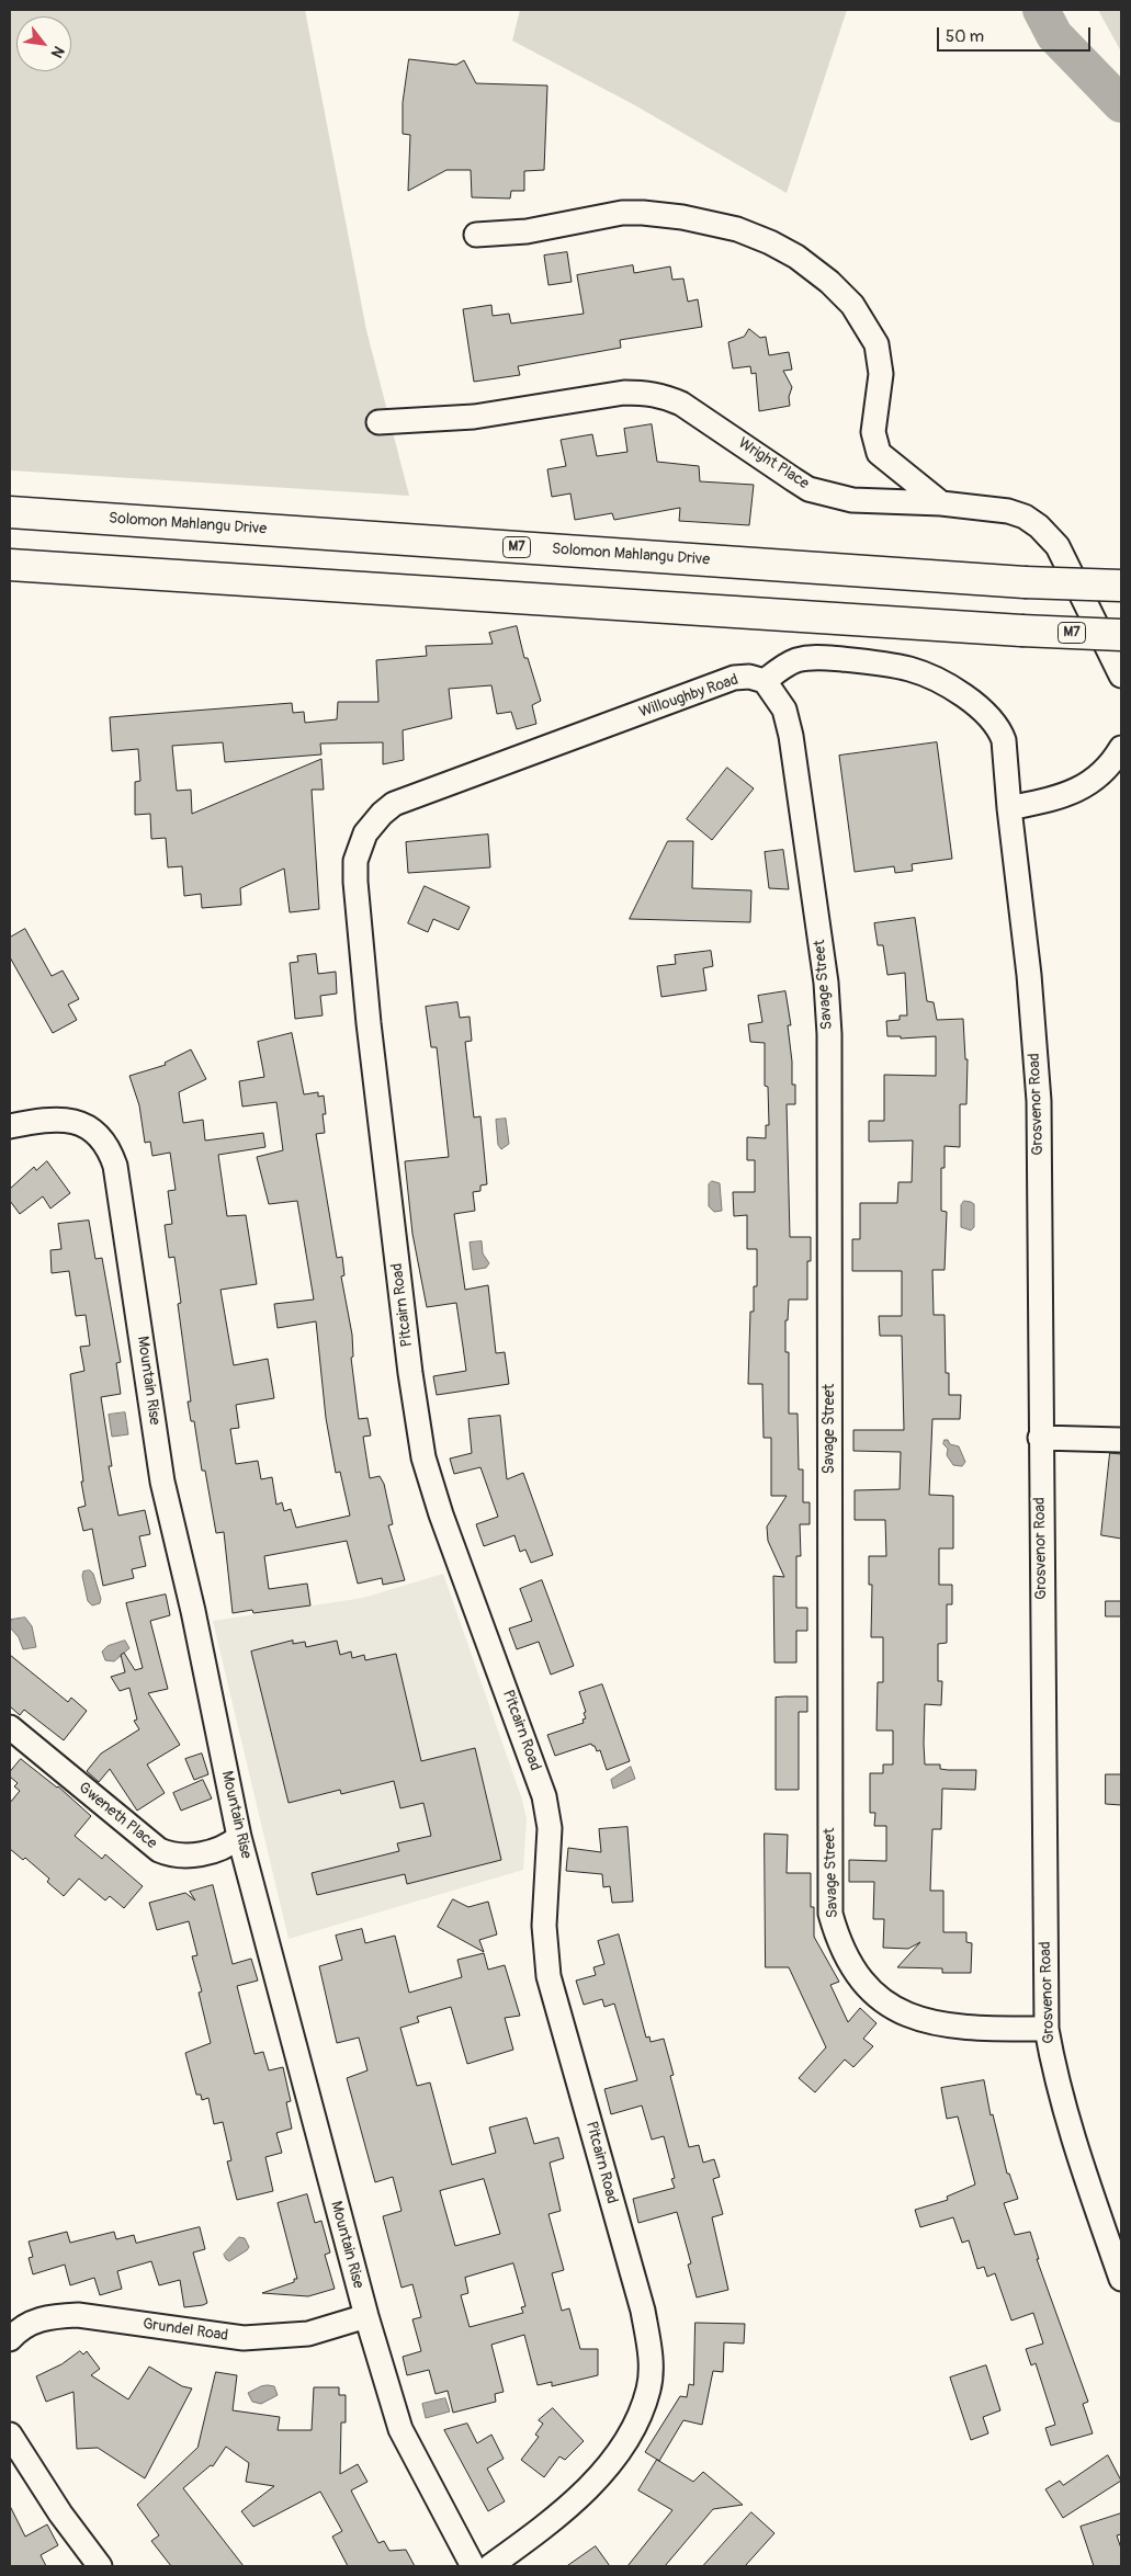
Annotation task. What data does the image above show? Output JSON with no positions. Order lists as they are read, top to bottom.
{
  "streets": {
    "highway": ["Solomon Mahlangu Drive", "M7"],
    "street": [
      "Wright Place",
      "Willoughby Road",
      "Savage Street",
      "Grosvenor Road",
      "Pitcairn Road",
      "Mountain Rise",
      "Gweneth Place",
      "Grundel Road"
    ]
  },
  "crossings": [
    ["Willoughby Road", "Savage Street"],
    ["Willoughby Road", "Pitcairn Road"],
    ["Savage Street", "Grosvenor Road"],
    ["Mountain Rise", "Gweneth Place"],
    ["Mountain Rise", "Grundel Road"]
  ],
  "scale_bar": "50 m",
  "north": "bottom right"
}
